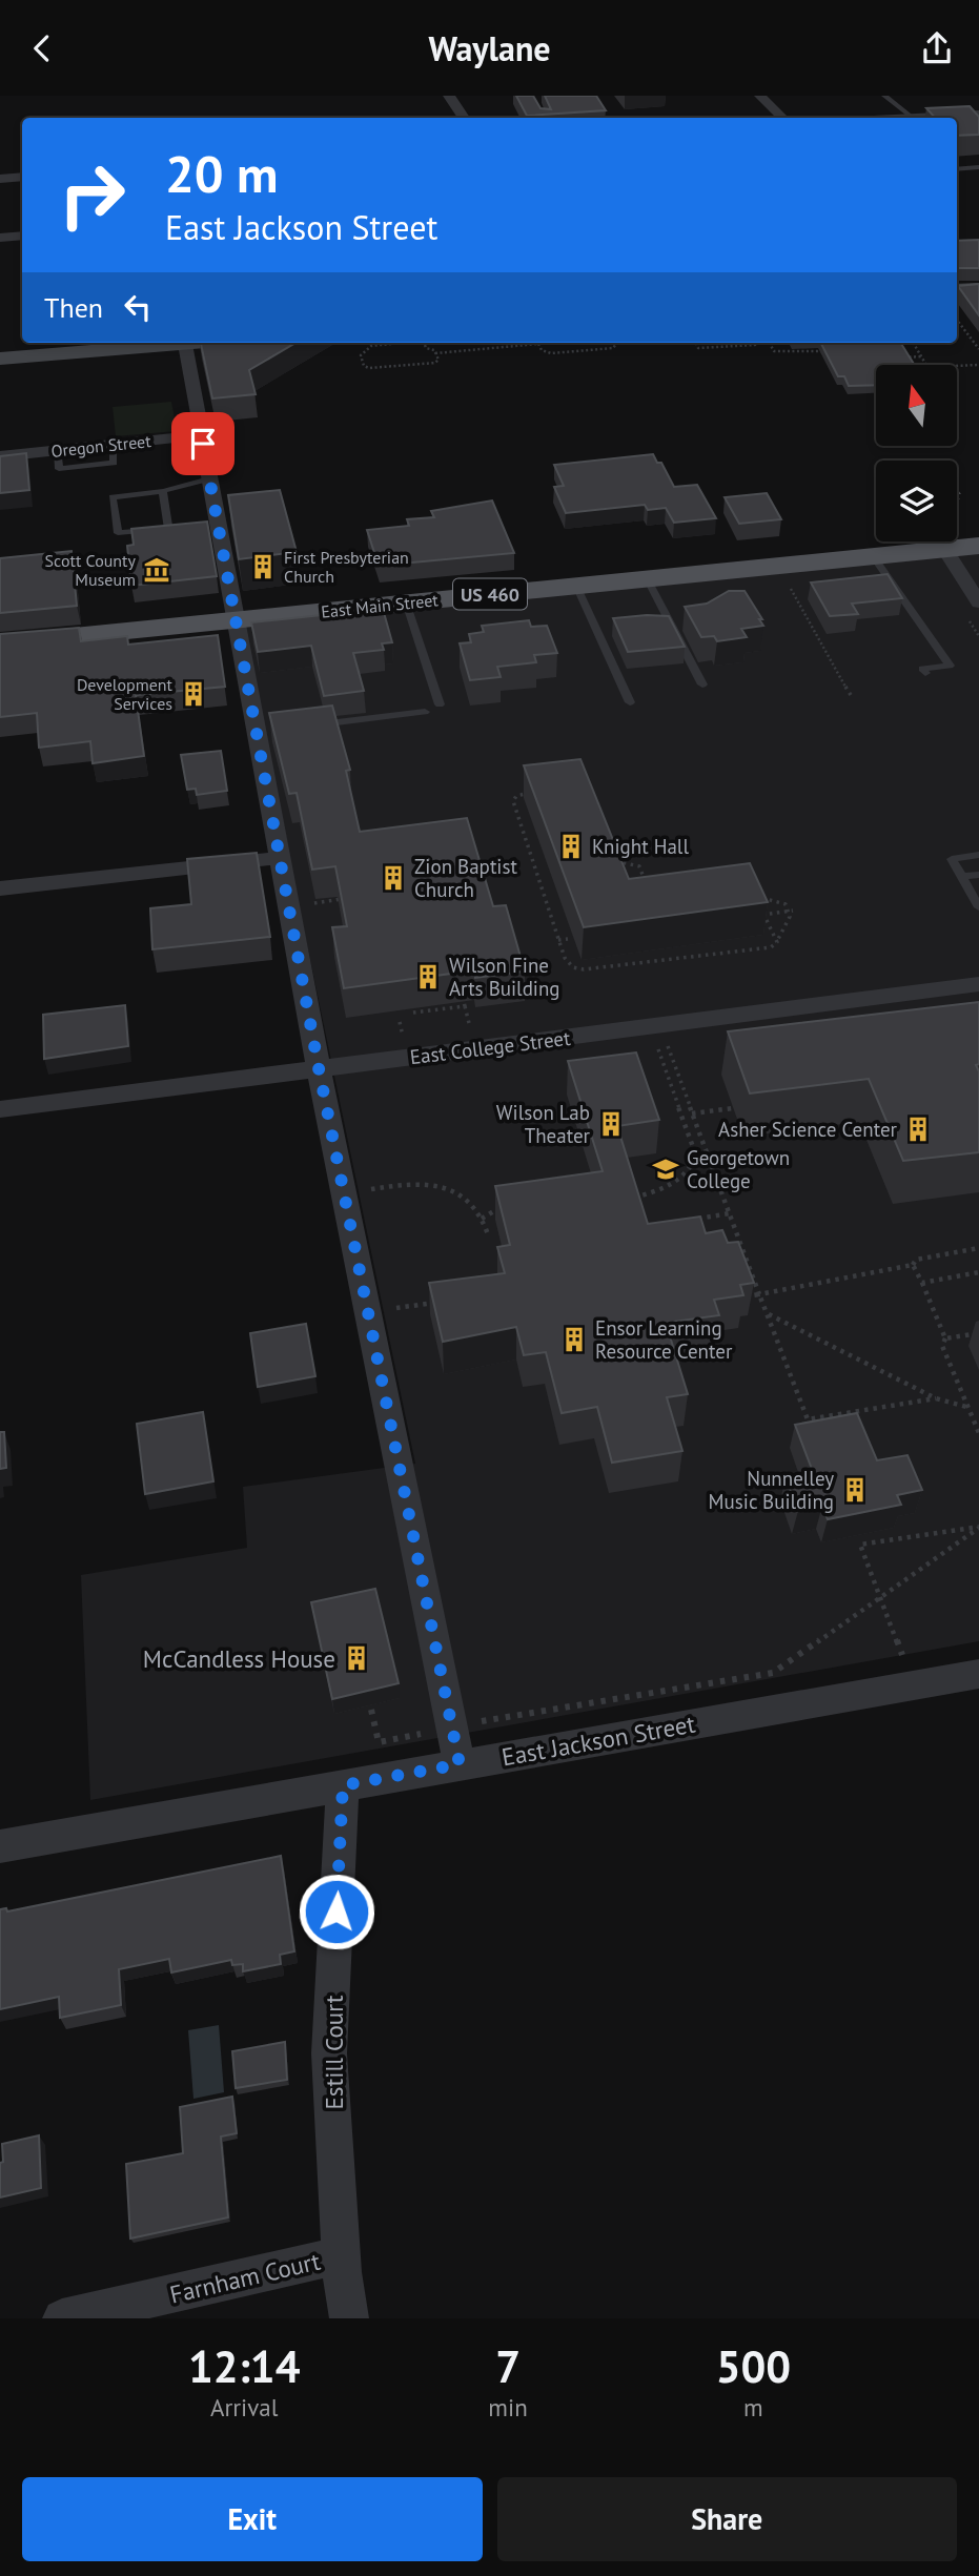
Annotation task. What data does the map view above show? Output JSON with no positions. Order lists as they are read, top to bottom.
{
  "streets": {
    "main road": ["US 460", "East Main Street"],
    "street": [
      "Oregon Street",
      "East College Street",
      "East Jackson Street",
      "Estill Court",
      "Farnham Court"
    ]
  },
  "crossings": [
    ["East Jackson Street", "Estill Court"],
    ["Estill Court", "Farnham Court"]
  ],
  "places": {
    "building": [
      "First Presbyterian Church",
      "Development Services",
      "Knight Hall",
      "Zion Baptist Church",
      "Wilson Fine Arts Building",
      "Wilson Lab Theater",
      "Asher Science Center",
      "Ensor Learning Resource Center",
      "Nunnelley Music Building",
      "McCandless House"
    ],
    "museum": ["Scott County Museum"],
    "school or university": ["Georgetown College"]
  },
  "north": "top",
  "page": {
    "header": "Waylane",
    "turn": ["20 m", "East Jackson Street"],
    "then": "Then",
    "eta": [
      "12:14",
      "Arrival",
      "7",
      "min",
      "500",
      "m"
    ],
    "buttons": ["Exit", "Share"]
  }
}
